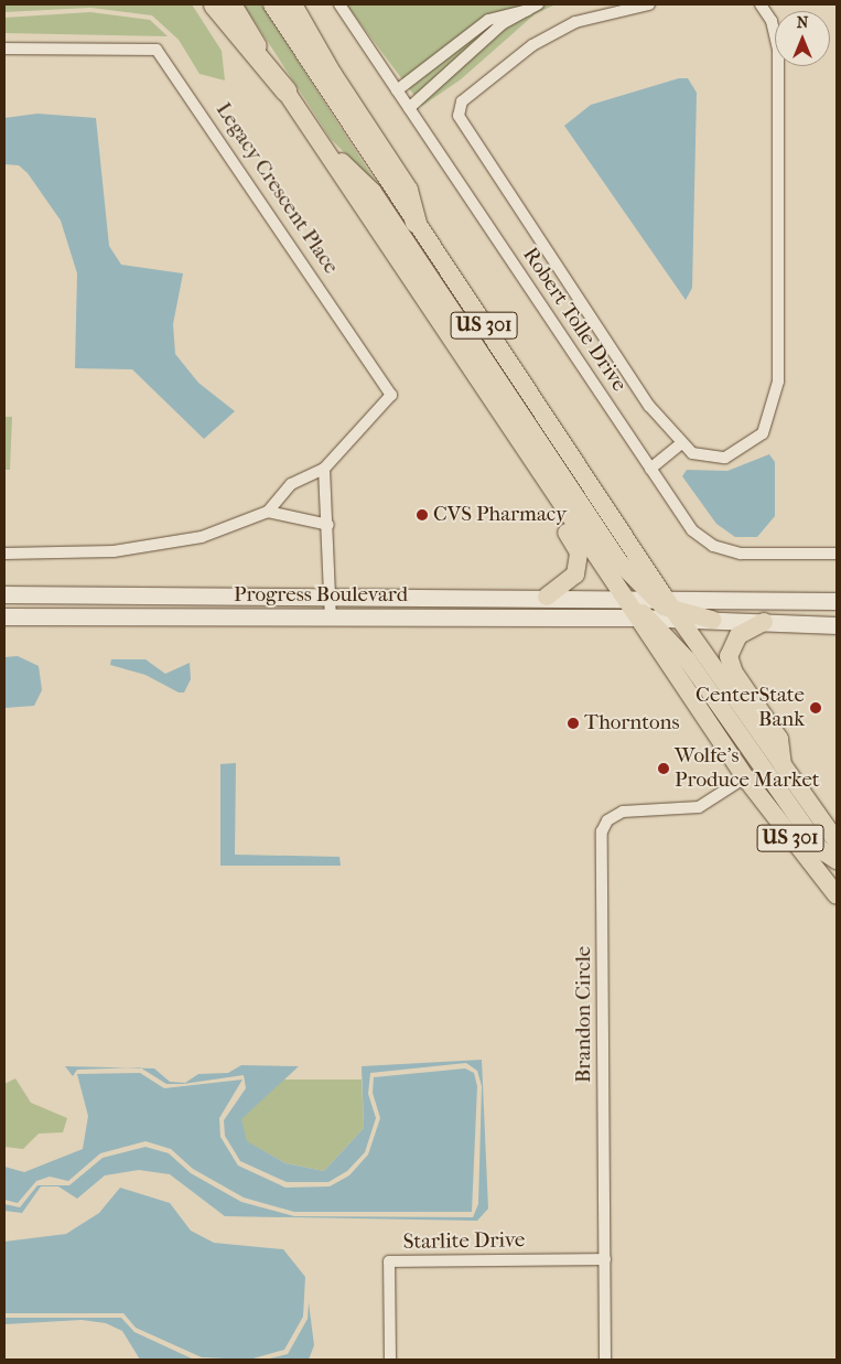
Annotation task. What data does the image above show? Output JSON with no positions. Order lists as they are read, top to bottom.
{
  "streets": {
    "main road": ["US 301", "Progress Boulevard"],
    "street": [
      "Legacy Crescent Place",
      "Robert Tolle Drive",
      "Brandon Circle",
      "Starlite Drive"
    ]
  },
  "crossings": [
    ["US 301", "Progress Boulevard"],
    ["US 301", "Brandon Circle"],
    ["Brandon Circle", "Starlite Drive"]
  ],
  "places": [
    "CVS Pharmacy",
    "CenterState Bank",
    "Thorntons",
    "Wolfe's Produce Market"
  ],
  "north": "top"
}
